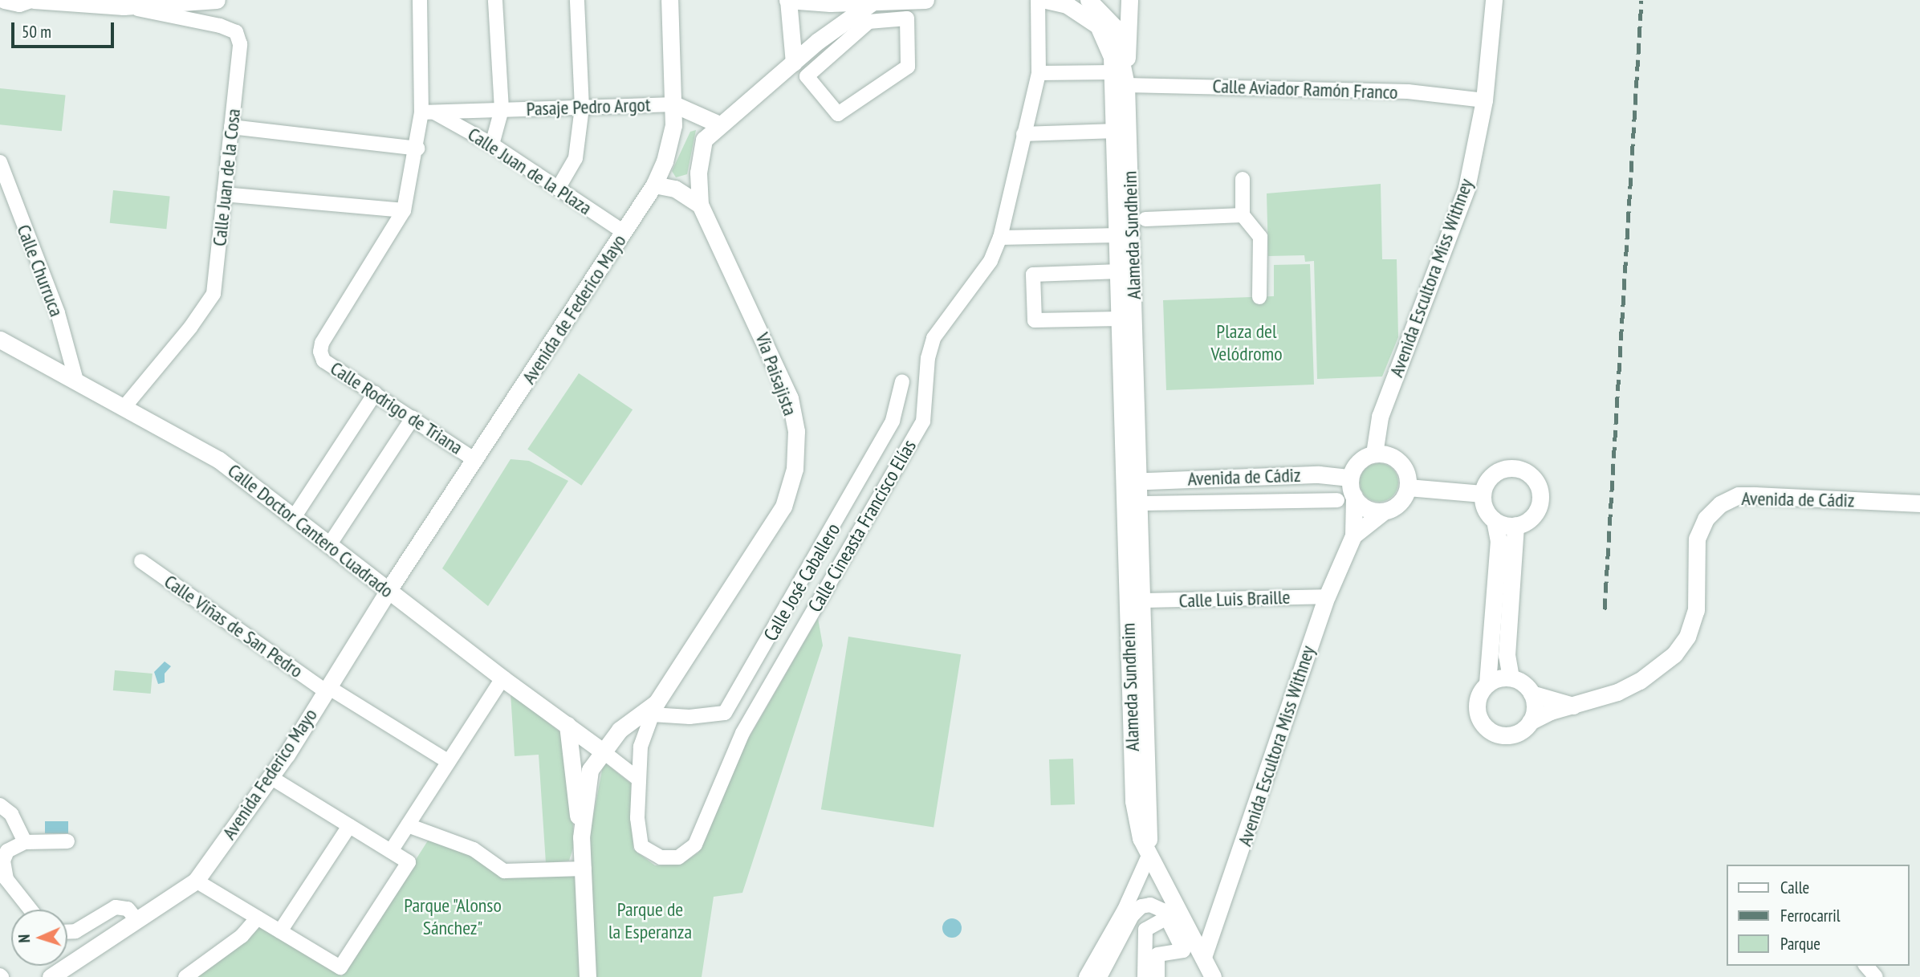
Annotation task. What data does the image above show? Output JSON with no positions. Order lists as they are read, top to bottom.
{
  "streets": {
    "street": [
      "Calle Aviador Ramón Franco",
      "Pasaje Pedro Argot",
      "Calle Juan de la Plaza",
      "Calle Juan de la Cosa",
      "Alameda Sundheim",
      "Calle Churruca",
      "Avenida Escultora Miss Withney",
      "Avenida de Federico Mayo",
      "Vía Paisajista",
      "Calle Rodrigo de Triana",
      "Avenida de Cádiz",
      "Calle Cineasta Francisco Elías",
      "Calle Doctor Cantero Cuadrado",
      "Calle José Caballero",
      "Calle Luis Braille",
      "Calle Viñas de San Pedro",
      "Avenida Federico Mayo"
    ]
  },
  "crossings": [
    ["Calle Aviador Ramón Franco", "Alameda Sundheim"],
    ["Calle Aviador Ramón Franco", "Avenida Escultora Miss Withney"],
    ["Pasaje Pedro Argot", "Calle Juan de la Plaza"],
    ["Pasaje Pedro Argot", "Avenida de Federico Mayo"],
    ["Calle Juan de la Plaza", "Avenida de Federico Mayo"],
    ["Calle Juan de la Cosa", "Calle Doctor Cantero Cuadrado"],
    ["Alameda Sundheim", "Avenida Escultora Miss Withney"],
    ["Alameda Sundheim", "Avenida de Cádiz"],
    ["Alameda Sundheim", "Calle Luis Braille"],
    ["Calle Churruca", "Calle Doctor Cantero Cuadrado"],
    ["Avenida Escultora Miss Withney", "Avenida de Cádiz"],
    ["Avenida Escultora Miss Withney", "Calle Luis Braille"],
    ["Avenida de Federico Mayo", "Calle Rodrigo de Triana"],
    ["Avenida de Federico Mayo", "Calle Doctor Cantero Cuadrado"],
    ["Avenida de Federico Mayo", "Avenida Federico Mayo"],
    ["Vía Paisajista", "Calle Cineasta Francisco Elías"],
    ["Vía Paisajista", "Calle José Caballero"],
    ["Calle Cineasta Francisco Elías", "Calle José Caballero"],
    ["Calle Doctor Cantero Cuadrado", "Avenida Federico Mayo"],
    ["Calle Viñas de San Pedro", "Avenida Federico Mayo"]
  ],
  "parks": ["Plaza del Velódromo", "Parque \"Alonso Sánchez\"", "Parque de la Esperanza"],
  "legend": ["Calle", "Ferrocarril", "Parque"],
  "scale_bar": "50 m",
  "north": "left"
}
